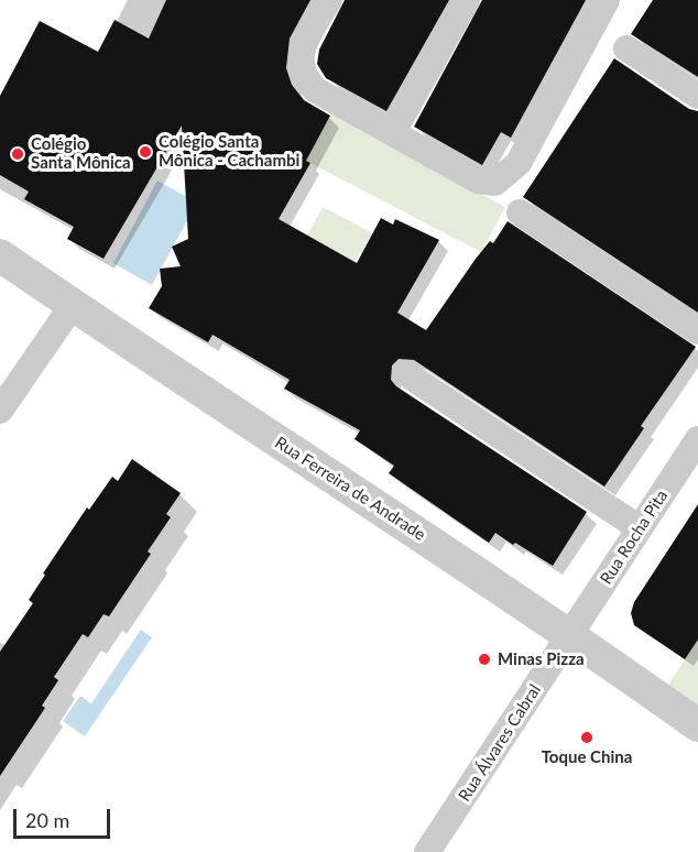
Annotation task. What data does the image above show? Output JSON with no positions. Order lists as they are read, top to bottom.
{
  "streets": {
    "street": ["Rua Ferreira de Andrade", "Rua Rocha Pita", "Rua Álvares Cabral"]
  },
  "crossings": [
    ["Rua Ferreira de Andrade", "Rua Rocha Pita"],
    ["Rua Ferreira de Andrade", "Rua Álvares Cabral"],
    ["Rua Rocha Pita", "Rua Álvares Cabral"]
  ],
  "places": [
    "Colégio Santa Mônica - Cachambi",
    "Colégio Santa Mônica",
    "Minas Pizza",
    "Toque China"
  ],
  "scale_bar": "20 m"
}
